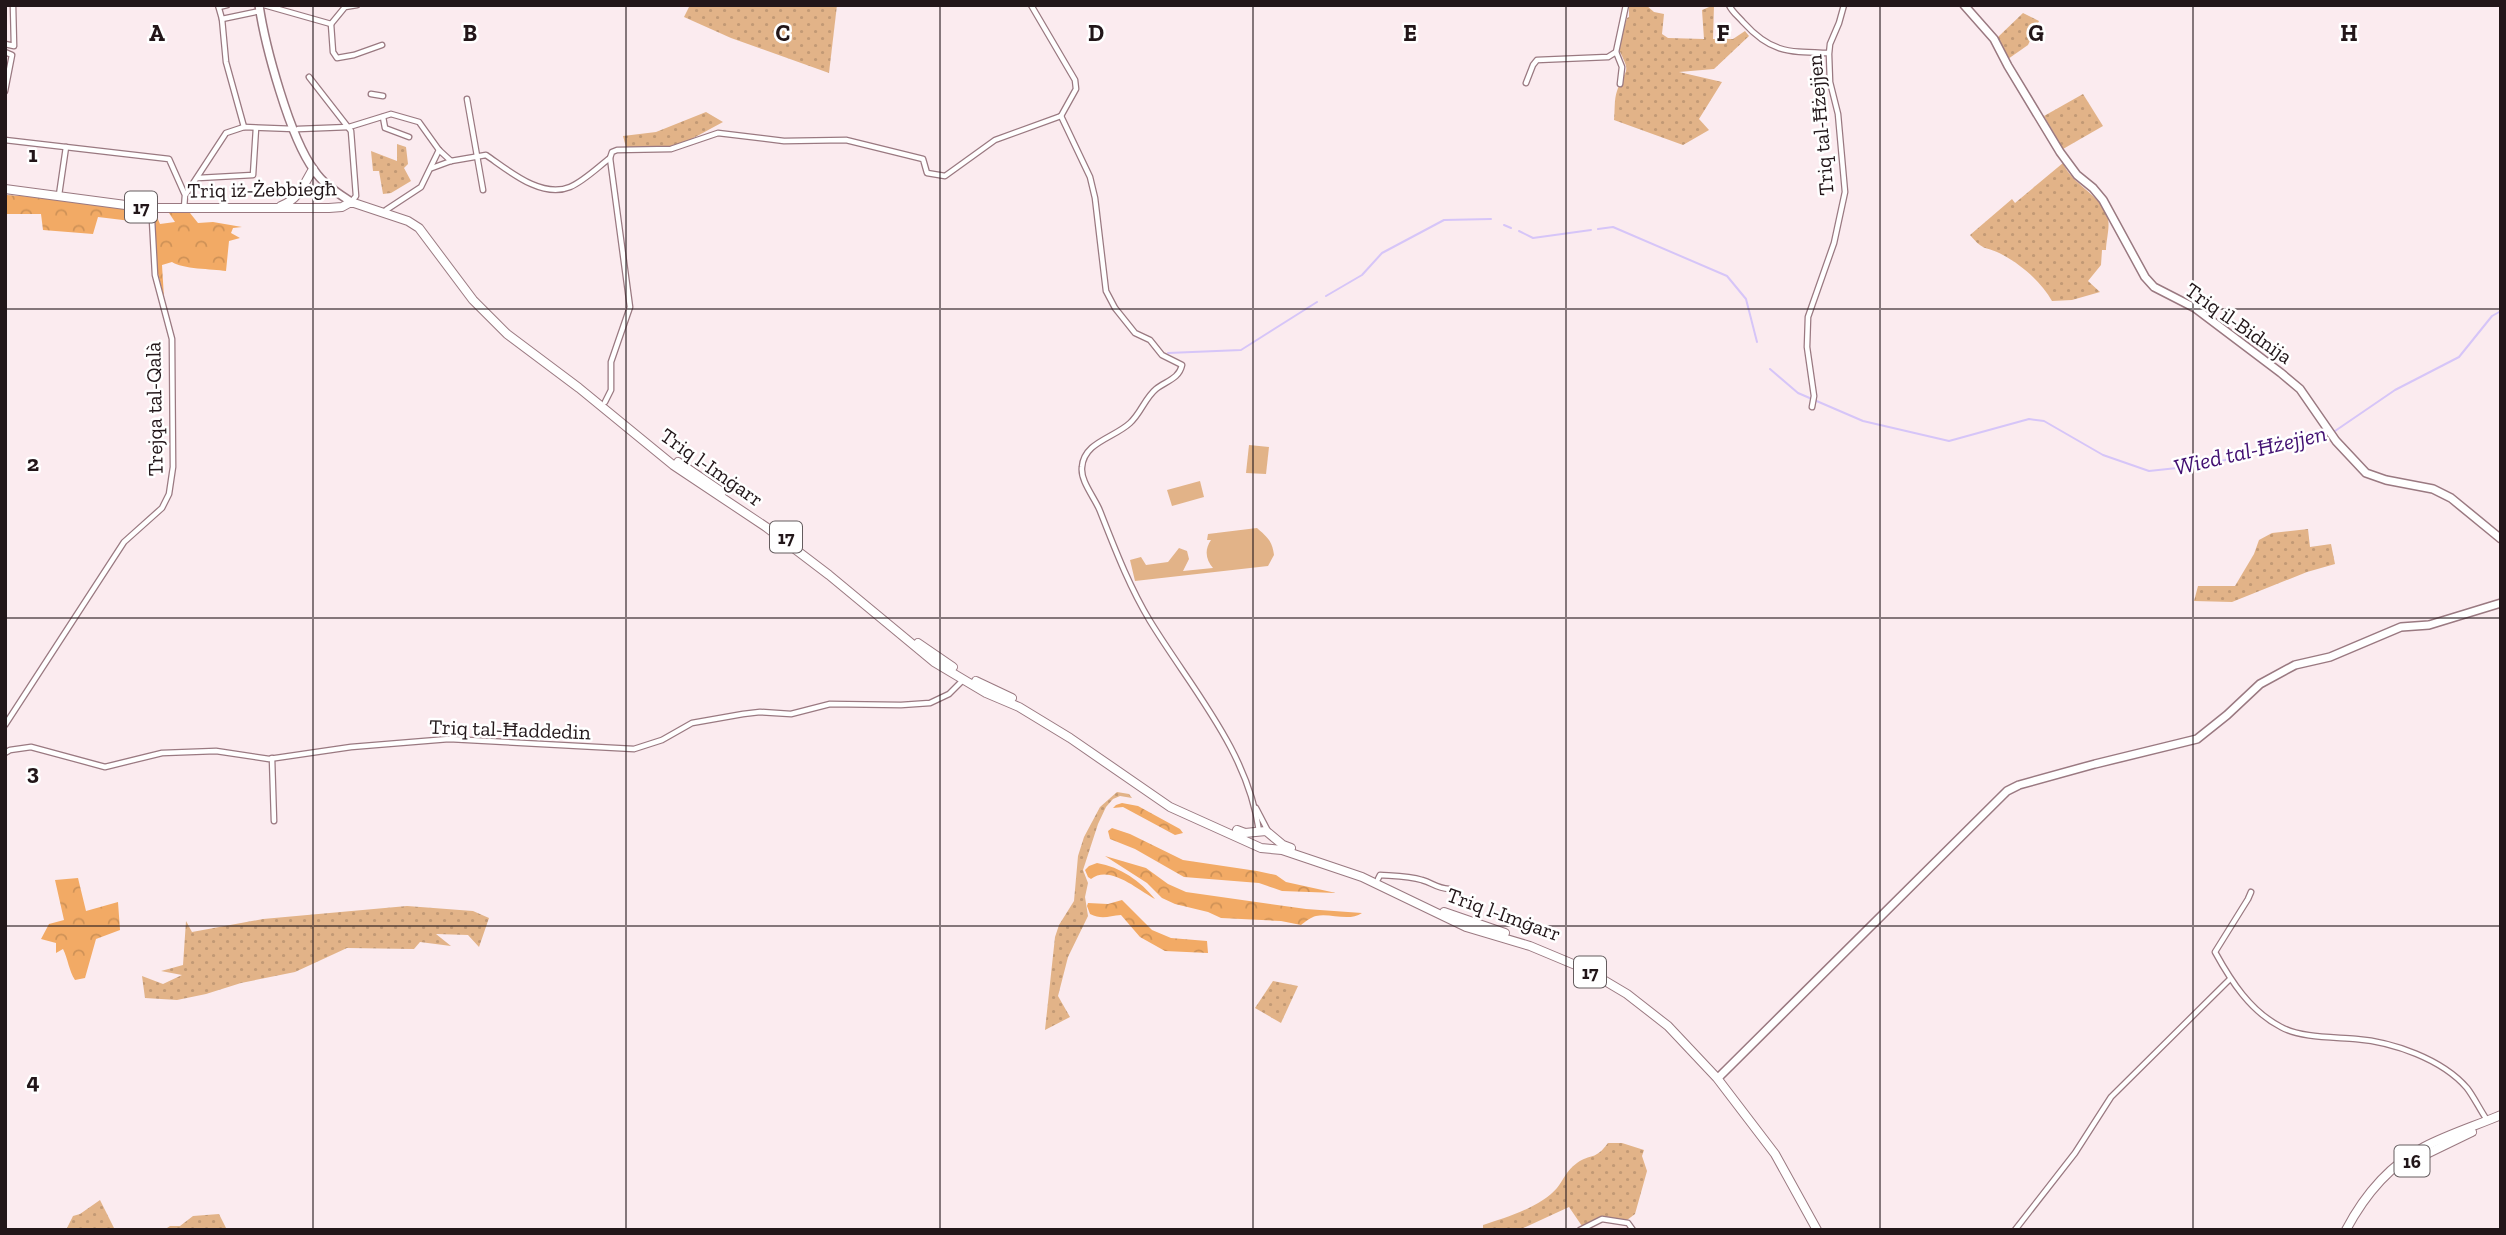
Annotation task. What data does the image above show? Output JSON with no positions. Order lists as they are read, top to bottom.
{
  "streets": {
    "main road": [
      "Triq iż-Żebbiegħ",
      "17",
      "Triq l-Imġarr",
      "16"
    ],
    "street": [
      "Triq tal-Ħżejjen",
      "Triq il-Bidnija",
      "Trejqa tal-Qalà",
      "Triq tal-Ħaddedin"
    ]
  },
  "crossings": [
    ["Triq iż-Żebbiegħ", "Trejqa tal-Qalà"],
    ["Triq iż-Żebbiegħ", "Triq l-Imġarr"],
    ["Triq l-Imġarr", "Triq tal-Ħaddedin"]
  ],
  "water": ["Wied tal-Ħżejjen"],
  "grid": {
    "columns": [
      "A",
      "B",
      "C",
      "D",
      "E",
      "F",
      "G",
      "H"
    ],
    "rows": [
      "1",
      "2",
      "3",
      "4"
    ]
  }
}
